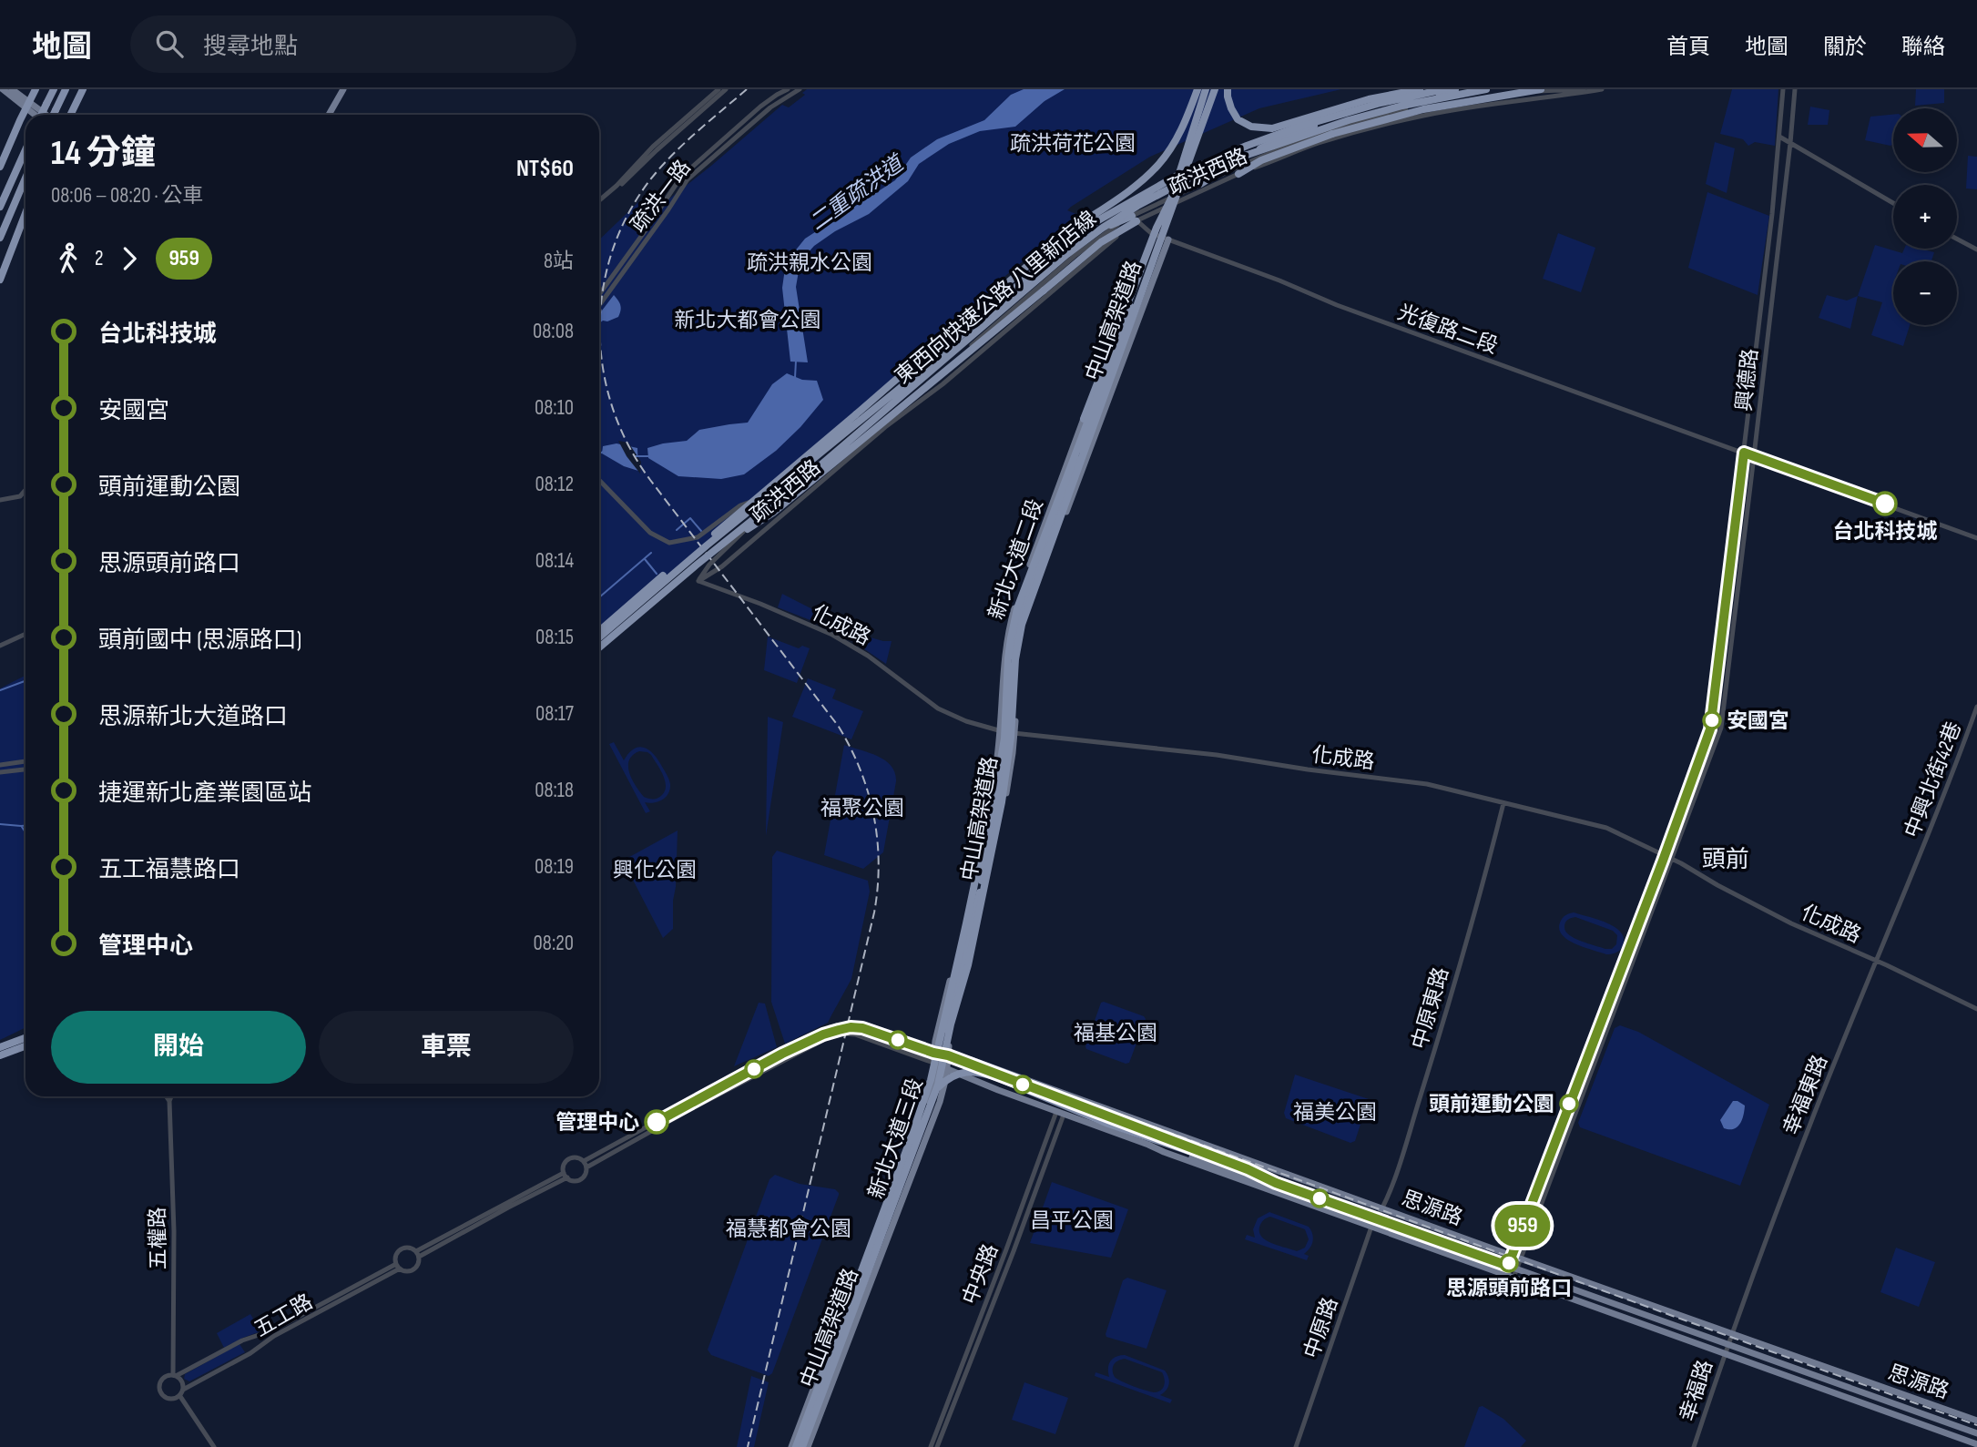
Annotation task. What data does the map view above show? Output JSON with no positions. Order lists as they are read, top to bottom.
{
  "streets": {
    "highway": ["東西向快速公路 八里新店線", "中山高架道路"],
    "main road": ["新北大道二段", "新北大道三段", "思源路"],
    "street": [
      "疏洪西路",
      "疏洪一路",
      "光復路二段",
      "興德路",
      "化成路",
      "中興北街42巷",
      "中原東路",
      "幸福東路",
      "五權路",
      "中央路",
      "五工路",
      "中原路",
      "幸福路"
    ]
  },
  "crossings": [
    ["疏洪西路", "光復路二段"],
    ["疏洪西路", "化成路"],
    ["中山高架道路", "新北大道二段"],
    ["中山高架道路", "化成路"],
    ["中山高架道路", "新北大道三段"],
    ["光復路二段", "興德路"],
    ["光復路二段", "新北大道二段"],
    ["興德路", "化成路"],
    ["興德路", "思源路"],
    ["新北大道二段", "化成路"],
    ["新北大道二段", "新北大道三段"],
    ["新北大道二段", "思源路"],
    ["化成路", "中原東路"],
    ["化成路", "幸福東路"],
    ["中興北街42巷", "幸福東路"],
    ["中原東路", "思源路"],
    ["中原東路", "中原路"],
    ["幸福東路", "思源路"],
    ["幸福東路", "幸福路"],
    ["新北大道三段", "思源路"],
    ["思源路", "中央路"],
    ["思源路", "中原路"],
    ["思源路", "幸福路"],
    ["五權路", "五工路"]
  ],
  "districts": ["頭前"],
  "water": ["二重疏洪道"],
  "parks": [
    "疏洪荷花公園",
    "疏洪親水公園",
    "新北大都會公園",
    "福聚公園",
    "興化公園",
    "福基公園",
    "福美公園",
    "昌平公園",
    "福慧都會公園"
  ],
  "places": [
    "台北科技城",
    "安國宮",
    "頭前運動公園",
    "管理中心",
    "思源頭前路口"
  ],
  "lines": ["bus line 959"],
  "north": "left",
  "page": {
    "header": "地圖",
    "search": "搜尋地點",
    "nav": [
      "首頁",
      "地圖",
      "關於",
      "聯絡"
    ],
    "on_map": "959",
    "map_buttons": ["+", "−"],
    "heading": ["14 分鐘", "08:06 – 08:20 · 公車", "NT$60"],
    "legs": ["2", "959", "8站"],
    "list": [
      {
        "name": "台北科技城",
        "value": "08:08"
      },
      {
        "name": "安國宮",
        "value": "08:10"
      },
      {
        "name": "頭前運動公園",
        "value": "08:12"
      },
      {
        "name": "思源頭前路口",
        "value": "08:14"
      },
      {
        "name": "頭前國中 (思源路口)",
        "value": "08:15"
      },
      {
        "name": "思源新北大道路口",
        "value": "08:17"
      },
      {
        "name": "捷運新北產業園區站",
        "value": "08:18"
      },
      {
        "name": "五工福慧路口",
        "value": "08:19"
      },
      {
        "name": "管理中心",
        "value": "08:20"
      }
    ],
    "buttons": ["開始", "車票"]
  }
}
